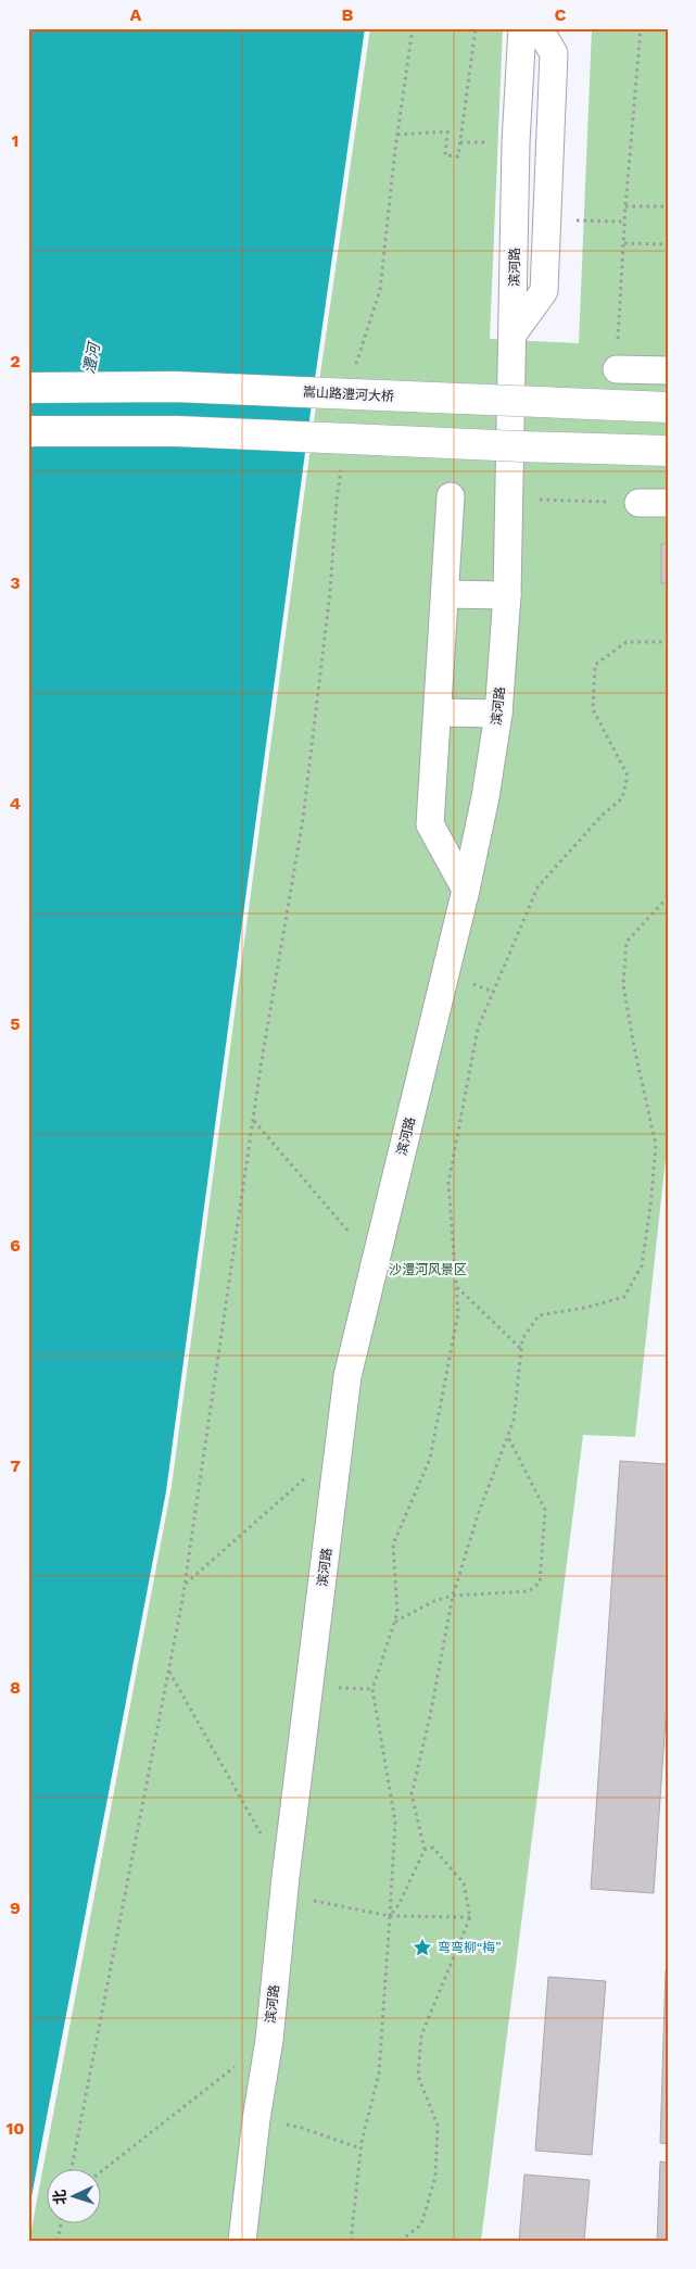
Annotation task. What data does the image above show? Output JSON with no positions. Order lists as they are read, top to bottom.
{
  "streets": {
    "main road": ["嵩山路澧河大桥"],
    "street": ["滨河路"]
  },
  "water": ["澧河"],
  "parks": ["沙澧河风景区"],
  "places": {
    "place": ["弯弯柳“梅”"]
  },
  "north": "left",
  "grid": {
    "columns": ["A", "B", "C"],
    "rows": [
      "1",
      "2",
      "3",
      "4",
      "5",
      "6",
      "7",
      "8",
      "9",
      "10"
    ]
  }
}
